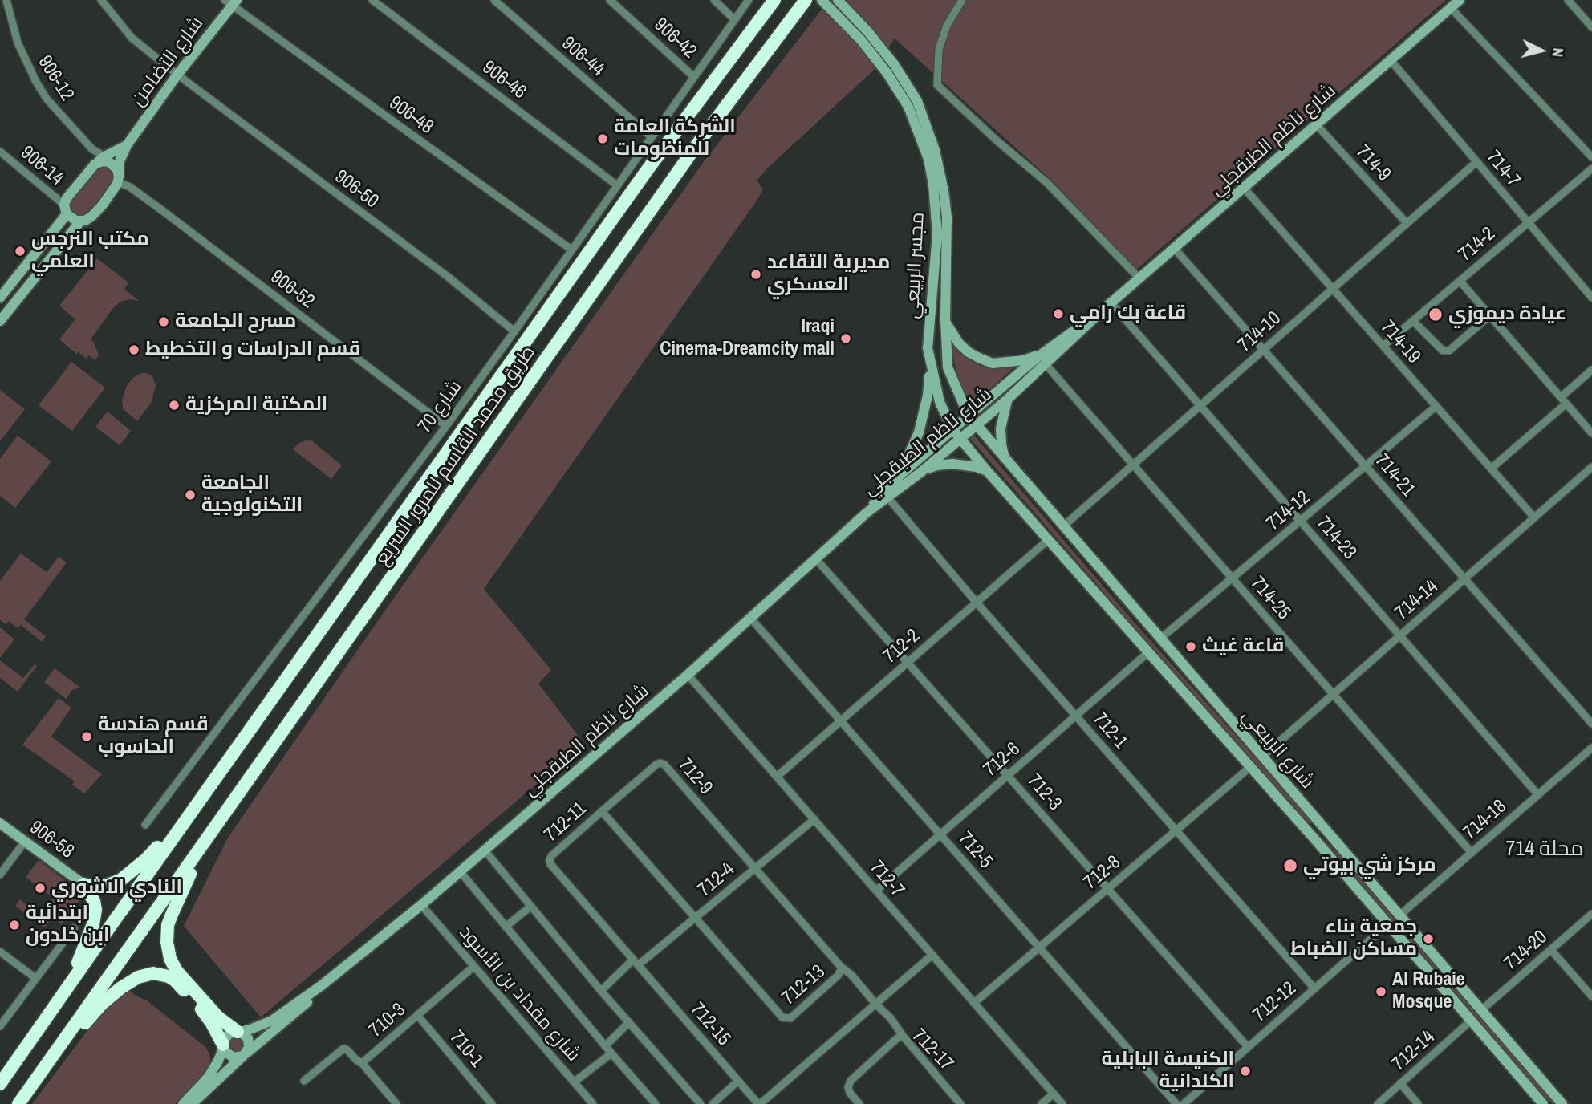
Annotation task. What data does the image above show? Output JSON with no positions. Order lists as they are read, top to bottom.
{
  "streets": {
    "highway": ["طريق محمد القاسم للمرور السريع"],
    "main road": [
      "شارع التضامن",
      "شارع ناظم الطبقجلي",
      "مجسر الربيعي",
      "شارع الربيعي",
      "906-58"
    ],
    "street": [
      "906-42",
      "906-44",
      "906-12",
      "906-46",
      "906-48",
      "714-9",
      "906-14",
      "714-7",
      "906-50",
      "714-2",
      "906-52",
      "714-10",
      "714-19",
      "شارع 70",
      "714-21",
      "714-12",
      "714-23",
      "714-25",
      "714-14",
      "712-2",
      "712-1",
      "712-6",
      "712-9",
      "712-3",
      "714-18",
      "712-11",
      "712-5",
      "712-8",
      "712-7",
      "712-4",
      "714-20",
      "712-13",
      "شارع مقداد بن الأسود",
      "712-12",
      "710-3",
      "712-15",
      "710-1",
      "712-17",
      "712-14"
    ]
  },
  "crossings": [
    ["906-42", "شارع 70"],
    ["906-44", "شارع 70"],
    ["شارع التضامن", "906-12"],
    ["شارع التضامن", "906-48"],
    ["شارع التضامن", "906-14"],
    ["شارع التضامن", "906-50"],
    ["شارع التضامن", "906-52"],
    ["906-46", "شارع 70"],
    ["906-48", "شارع 70"],
    ["شارع ناظم الطبقجلي", "714-9"],
    ["شارع ناظم الطبقجلي", "714-7"],
    ["شارع ناظم الطبقجلي", "مجسر الربيعي"],
    ["شارع ناظم الطبقجلي", "714-19"],
    ["شارع ناظم الطبقجلي", "714-21"],
    ["شارع ناظم الطبقجلي", "714-23"],
    ["شارع ناظم الطبقجلي", "714-25"],
    ["شارع ناظم الطبقجلي", "712-1"],
    ["شارع ناظم الطبقجلي", "شارع الربيعي"],
    ["شارع ناظم الطبقجلي", "712-3"],
    ["شارع ناظم الطبقجلي", "712-5"],
    ["شارع ناظم الطبقجلي", "712-7"],
    ["شارع ناظم الطبقجلي", "شارع مقداد بن الأسود"],
    ["714-9", "714-10"],
    ["714-7", "714-2"],
    ["714-7", "714-10"],
    ["906-50", "شارع 70"],
    ["714-2", "714-19"],
    ["مجسر الربيعي", "شارع الربيعي"],
    ["906-52", "شارع 70"],
    ["714-10", "714-19"],
    ["714-10", "714-21"],
    ["714-10", "714-23"],
    ["714-10", "714-25"],
    ["714-10", "شارع الربيعي"],
    ["714-19", "714-12"],
    ["714-19", "714-14"],
    ["714-21", "714-12"],
    ["714-21", "714-14"],
    ["714-12", "714-23"],
    ["714-12", "714-25"],
    ["714-12", "شارع الربيعي"],
    ["714-23", "714-14"],
    ["714-23", "714-18"],
    ["714-25", "714-14"],
    ["714-25", "714-18"],
    ["714-14", "شارع الربيعي"],
    ["712-2", "712-1"],
    ["712-2", "شارع الربيعي"],
    ["712-2", "712-3"],
    ["712-2", "712-5"],
    ["712-2", "712-7"],
    ["712-1", "712-6"],
    ["712-1", "712-8"],
    ["712-1", "712-12"],
    ["شارع الربيعي", "712-6"],
    ["شارع الربيعي", "714-18"],
    ["شارع الربيعي", "712-8"],
    ["شارع الربيعي", "714-20"],
    ["شارع الربيعي", "712-12"],
    ["شارع الربيعي", "712-14"],
    ["712-6", "712-3"],
    ["712-6", "712-5"],
    ["712-6", "712-7"],
    ["712-9", "712-11"],
    ["712-9", "712-4"],
    ["712-9", "712-13"],
    ["712-3", "712-8"],
    ["712-3", "712-12"],
    ["712-11", "712-4"],
    ["712-11", "712-13"],
    ["712-11", "712-15"],
    ["712-5", "712-8"],
    ["712-8", "712-7"],
    ["712-7", "712-4"],
    ["712-4", "712-13"],
    ["712-4", "712-15"],
    ["شارع مقداد بن الأسود", "710-3"],
    ["710-3", "710-1"]
  ],
  "districts": ["محلة 714"],
  "places": [
    "الشركة العامة للمنظومات",
    "مكتب النرجس العلمي",
    "مديرية التقاعد العسكري",
    "قاعة بك رامي",
    "عيادة ديموزي",
    "مسرح الجامعة",
    "Iraqi Cinema-Dreamcity mall",
    "قسم الدراسات و التخطيط",
    "المكتبة المركزية",
    "الجامعة التكنولوجية",
    "قاعة غيث",
    "قسم هندسة الحاسوب",
    "مركز شي بيوتي",
    "النادي الاشوري",
    "ابتدائية ابن خلدون",
    "جمعية بناء مساكن الضباط",
    "Al Rubaie Mosque",
    "الكنيسة البابلية الكلدانية"
  ],
  "north": "right"
}
